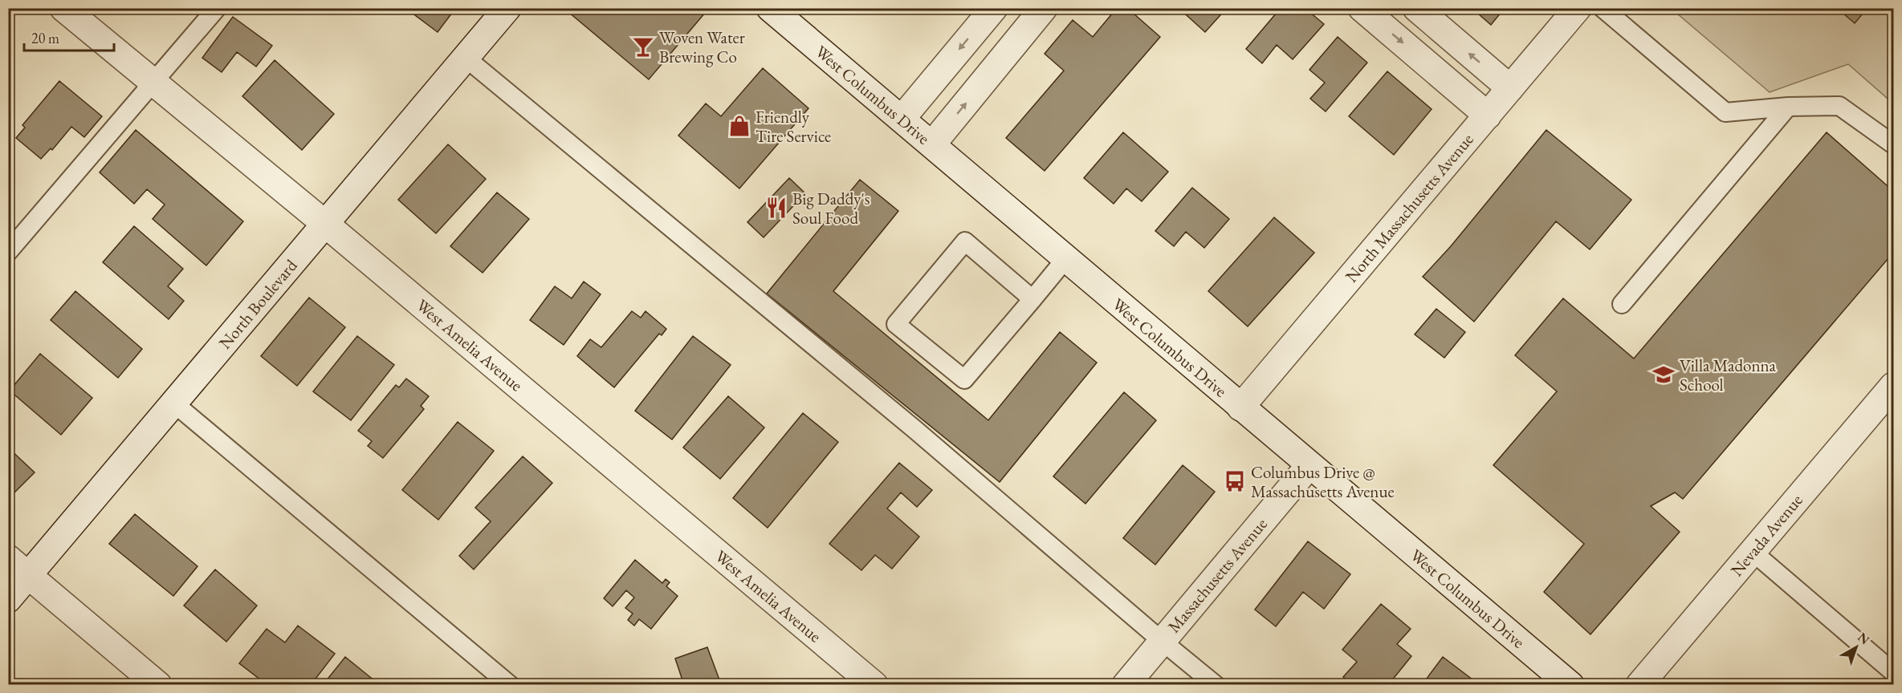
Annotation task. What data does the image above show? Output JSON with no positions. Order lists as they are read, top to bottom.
{
  "streets": {
    "street": [
      "West Columbus Drive",
      "North Massachusetts Avenue",
      "North Boulevard",
      "West Amelia Avenue",
      "Nevada Avenue",
      "Massachusetts Avenue"
    ]
  },
  "crossings": [
    ["West Columbus Drive", "North Massachusetts Avenue"],
    ["West Columbus Drive", "Massachusetts Avenue"],
    ["North Boulevard", "West Amelia Avenue"]
  ],
  "places": {
    "bar": ["Woven Water Brewing Co"],
    "shop": ["Friendly Tire Service"],
    "restaurant": ["Big Daddy's Soul Food"],
    "school or university": ["Villa Madonna School"],
    "bus stop": ["Columbus Drive @ Massachusetts Avenue"]
  },
  "scale_bar": "20 m",
  "north": "top right"
}
